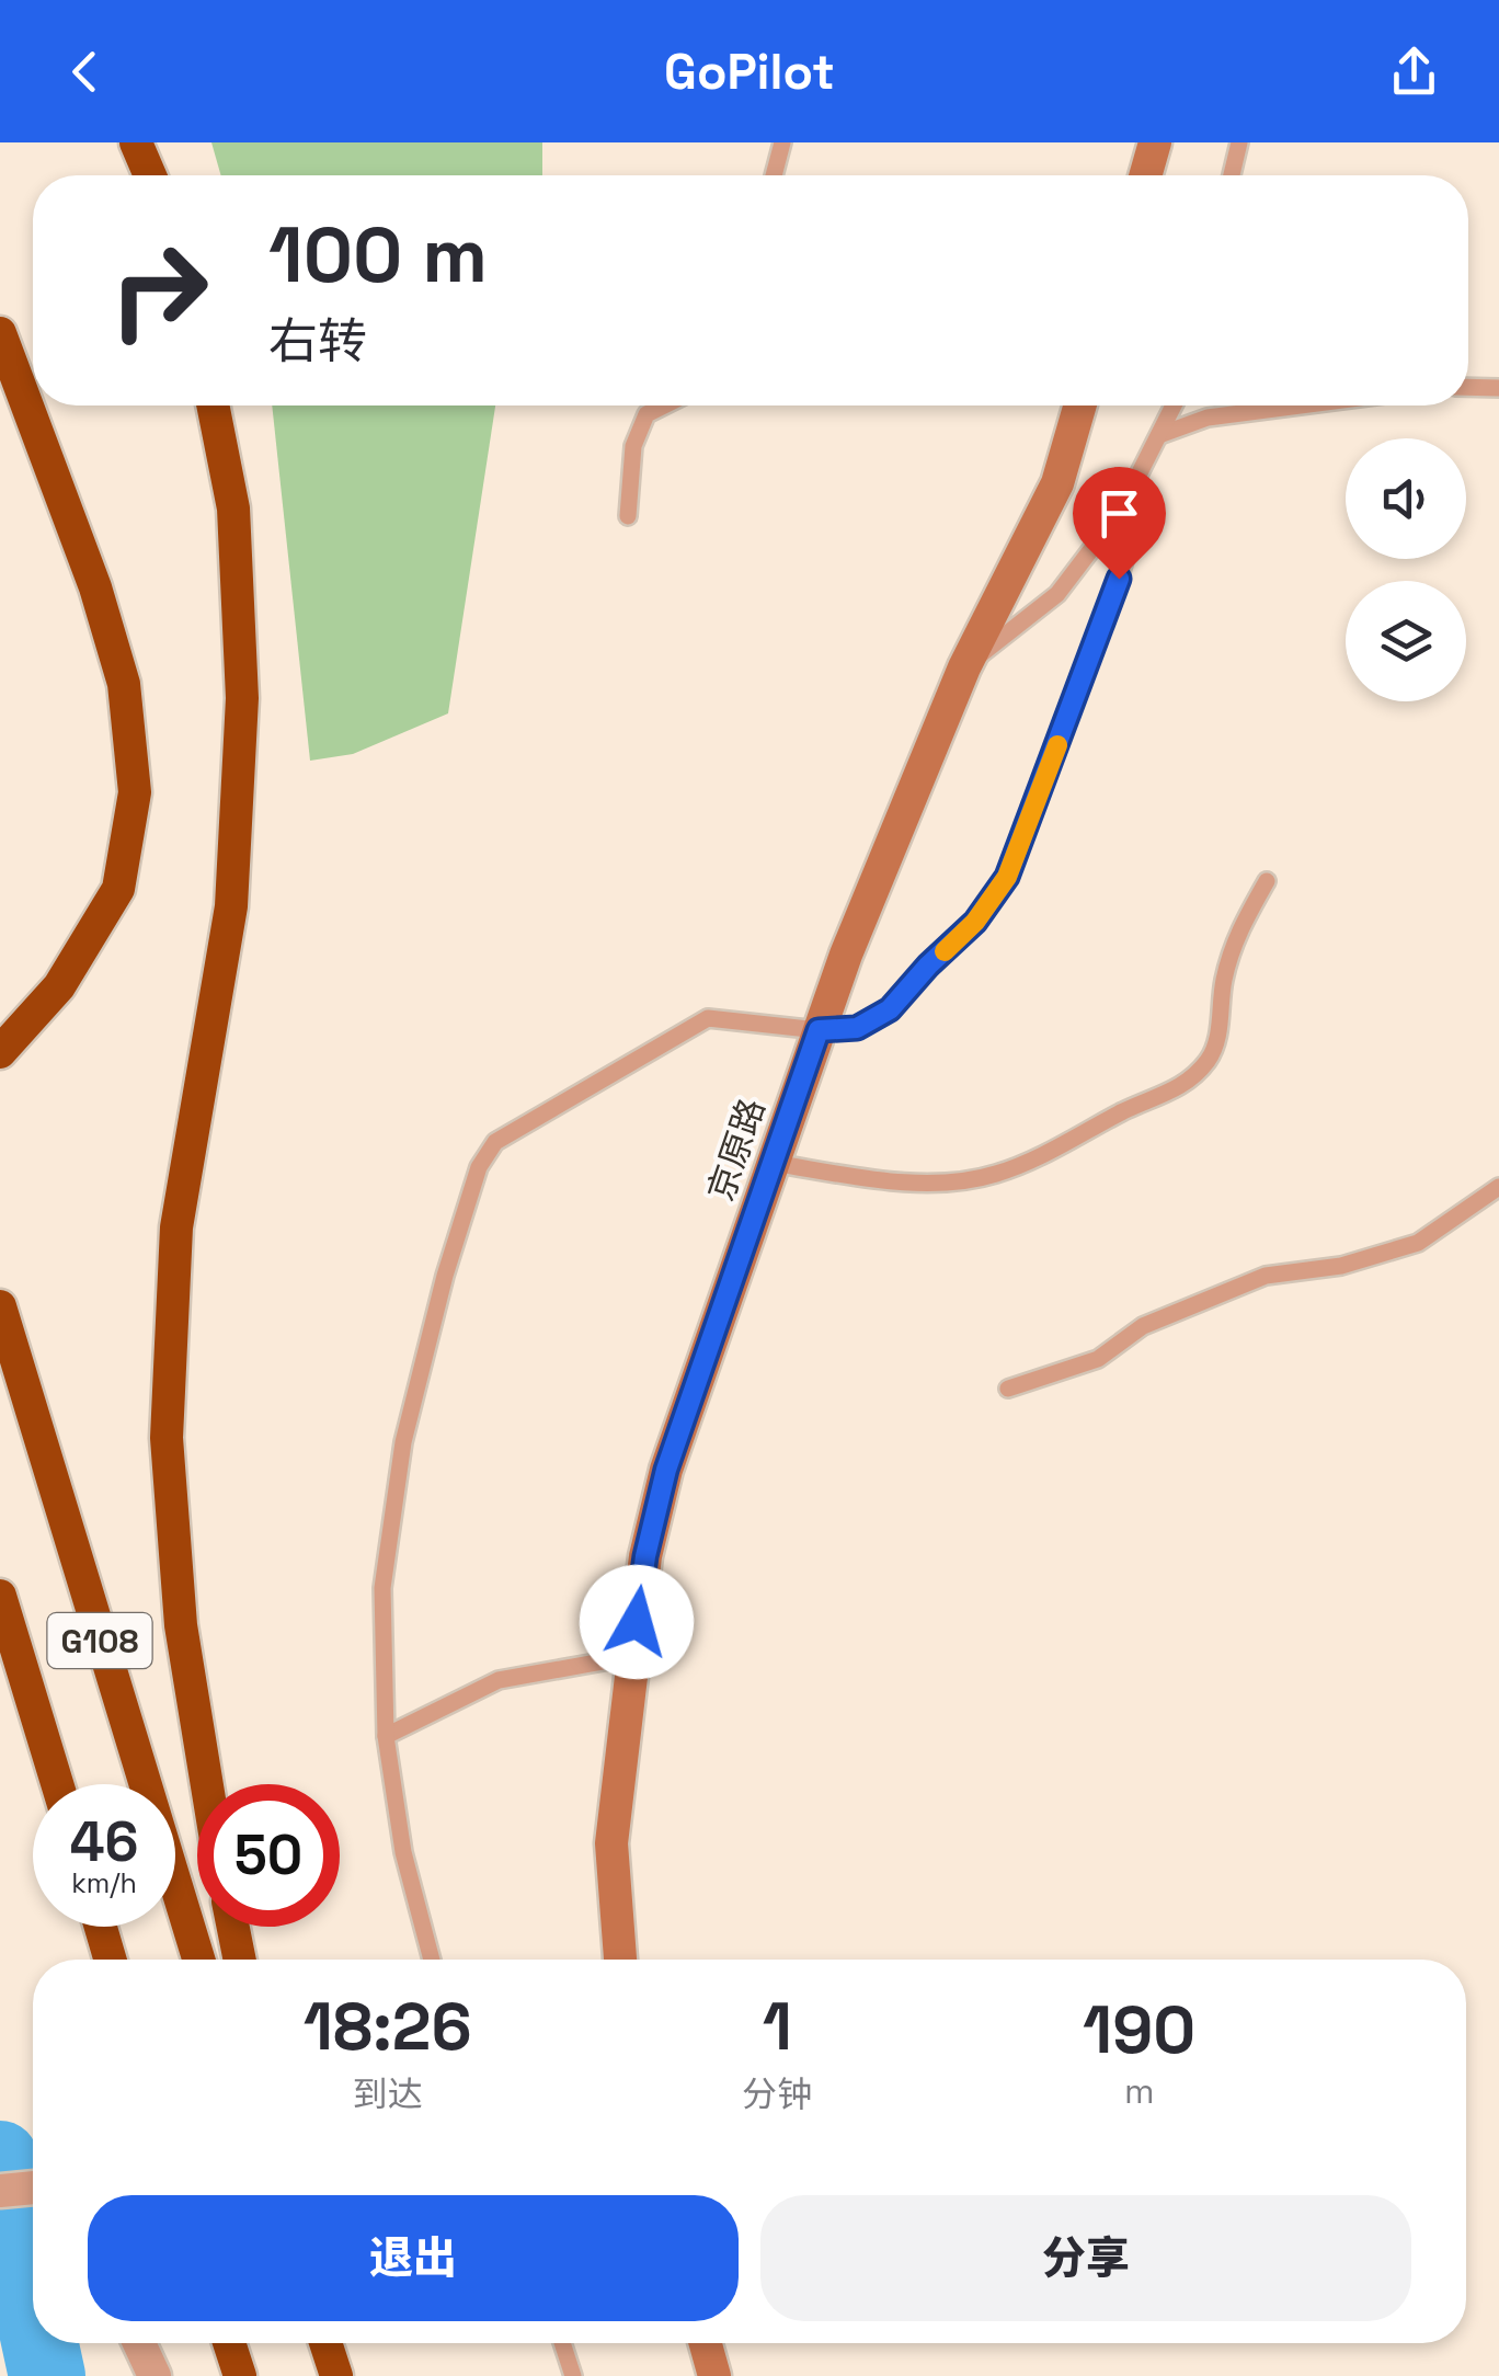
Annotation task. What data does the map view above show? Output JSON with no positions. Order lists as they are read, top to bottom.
{
  "streets": {
    "highway": ["G108"],
    "main road": ["京原路"]
  },
  "page": {
    "header": "GoPilot",
    "turn": ["100 m", "右转"],
    "speed": "46 km/h",
    "limit": "50",
    "eta": [
      "18:26",
      "到达",
      "1",
      "分钟",
      "190",
      "m"
    ],
    "buttons": ["退出", "分享"]
  }
}
